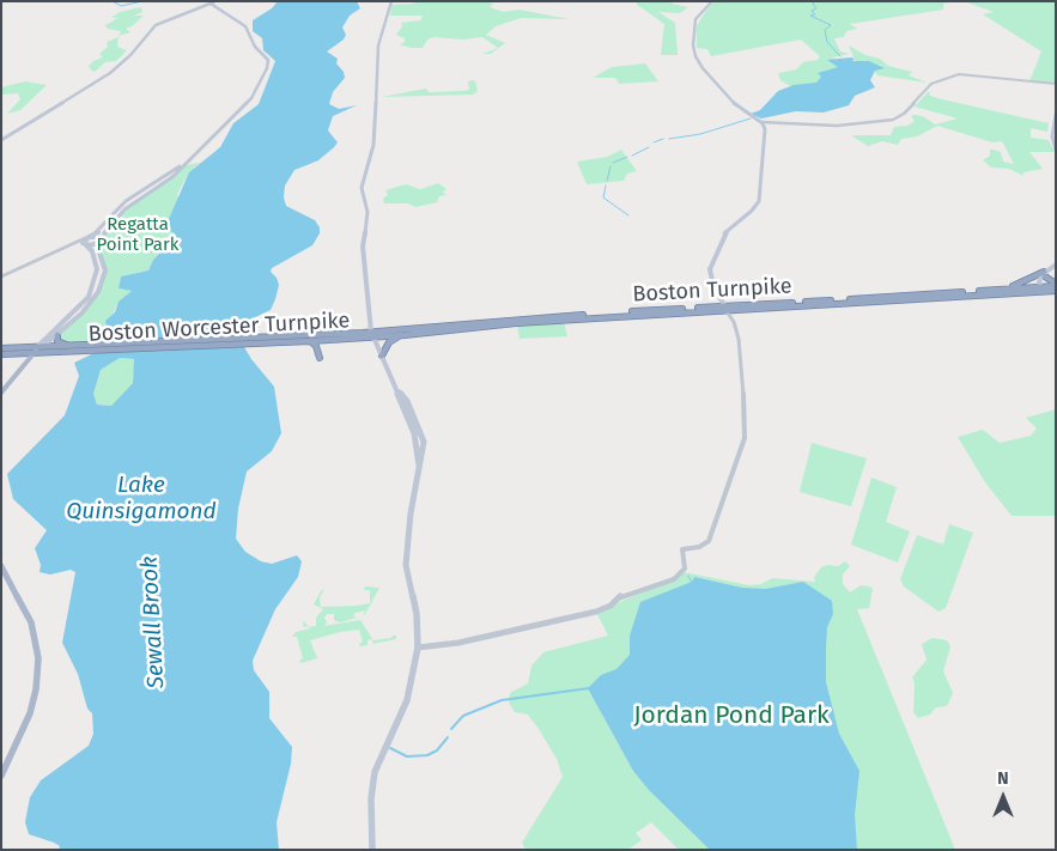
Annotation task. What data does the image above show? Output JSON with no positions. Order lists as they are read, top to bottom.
{
  "streets": {
    "highway": ["Boston Turnpike", "Boston Worcester Turnpike"]
  },
  "crossings": [
    ["Boston Turnpike", "Boston Worcester Turnpike"]
  ],
  "water": ["Lake Quinsigamond", "Sewall Brook"],
  "parks": ["Regatta Point Park", "Jordan Pond Park"],
  "north": "top"
}
